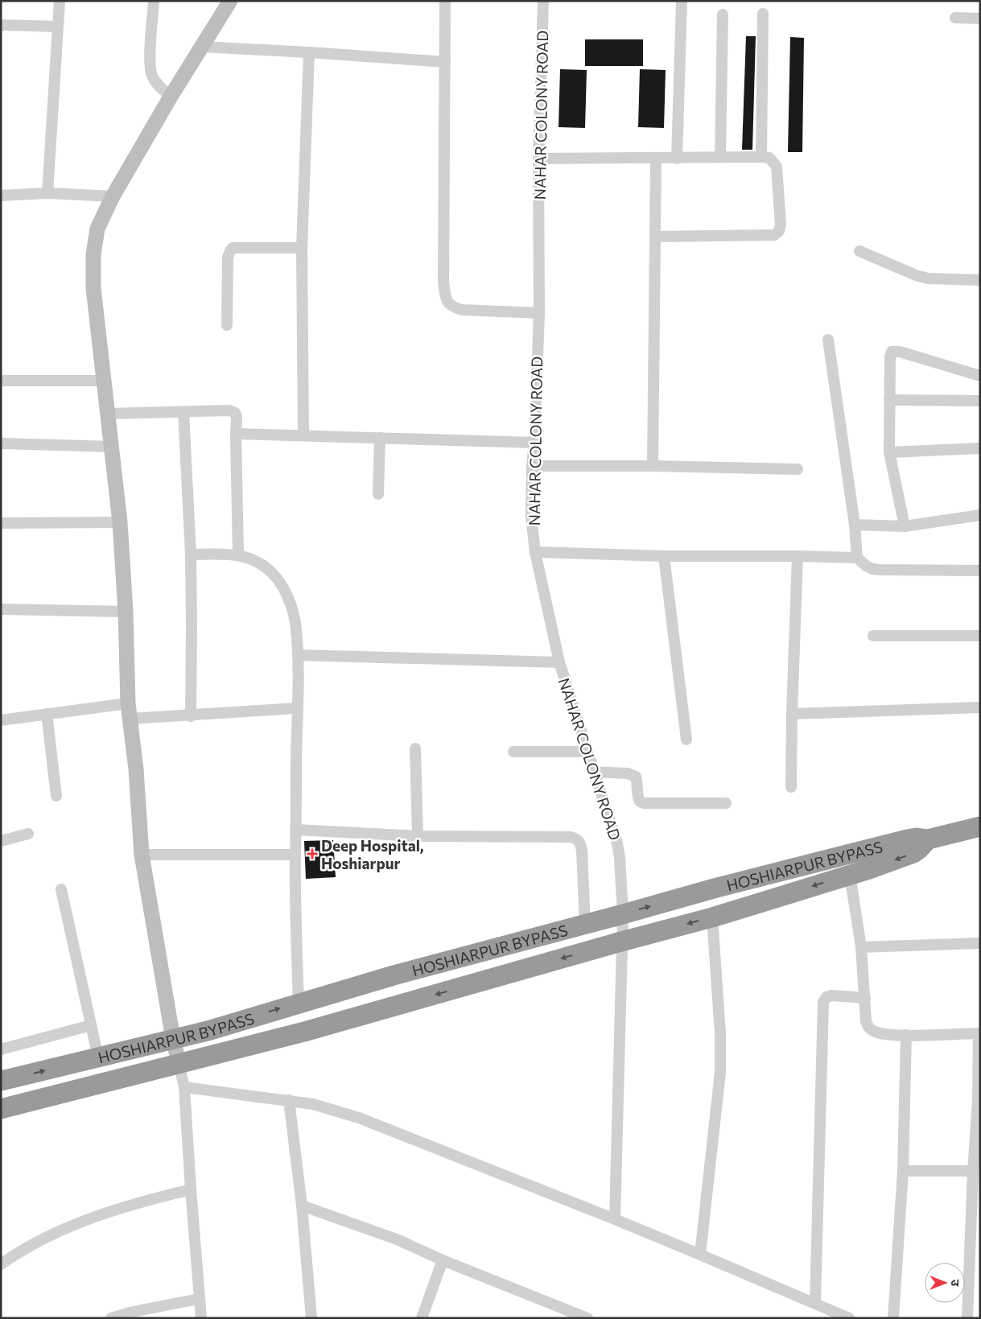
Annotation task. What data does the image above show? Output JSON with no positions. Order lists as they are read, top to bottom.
{
  "streets": {
    "highway": ["HOSHIARPUR BYPASS"],
    "street": ["NAHAR COLONY ROAD"]
  },
  "crossings": [
    ["NAHAR COLONY ROAD", "HOSHIARPUR BYPASS"]
  ],
  "places": {
    "health": ["Deep Hospital, Hoshiarpur"]
  },
  "north": "right"
}
